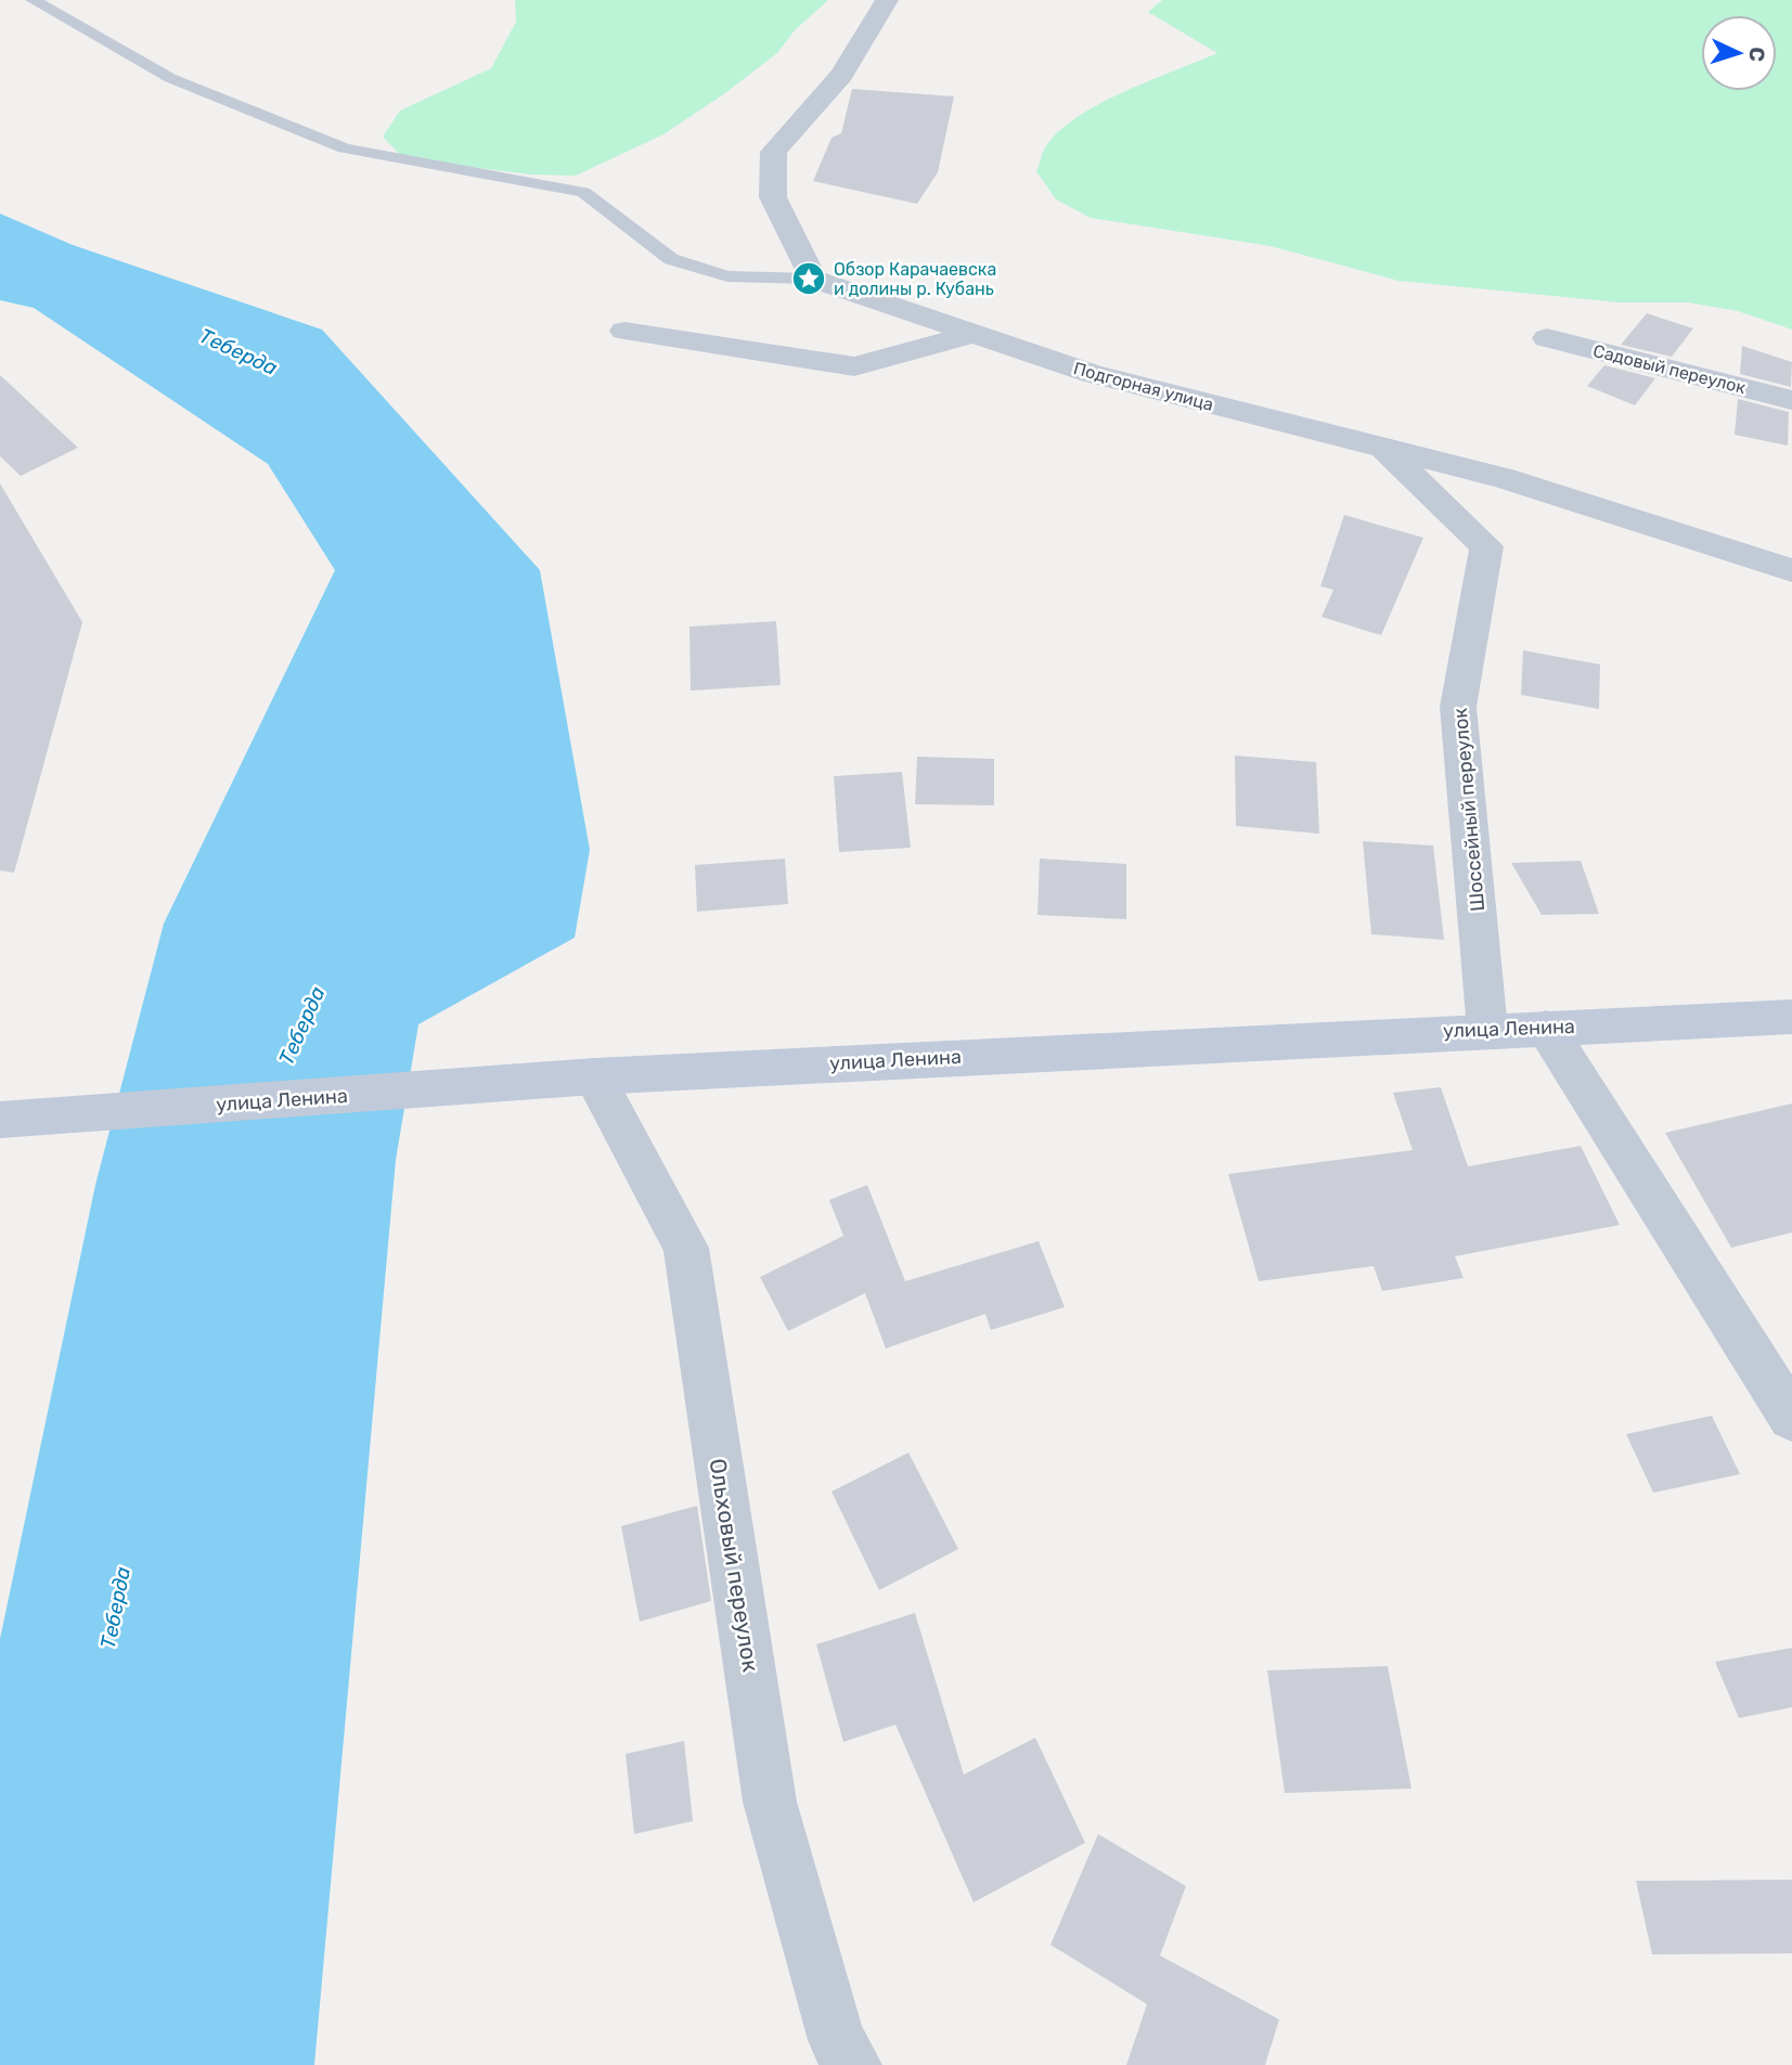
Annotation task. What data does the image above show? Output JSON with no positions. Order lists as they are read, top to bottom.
{
  "streets": {
    "main road": ["улица Ленина"],
    "street": [
      "Садовый переулок",
      "Подгорная улица",
      "Шоссейный переулок",
      "Ольховый переулок"
    ]
  },
  "crossings": [
    ["Подгорная улица", "Шоссейный переулок"],
    ["Шоссейный переулок", "улица Ленина"],
    ["улица Ленина", "Ольховый переулок"]
  ],
  "water": ["Теберда"],
  "places": {
    "place": ["Обзор Карачаевска и долины р. Кубань"]
  },
  "north": "right"
}
